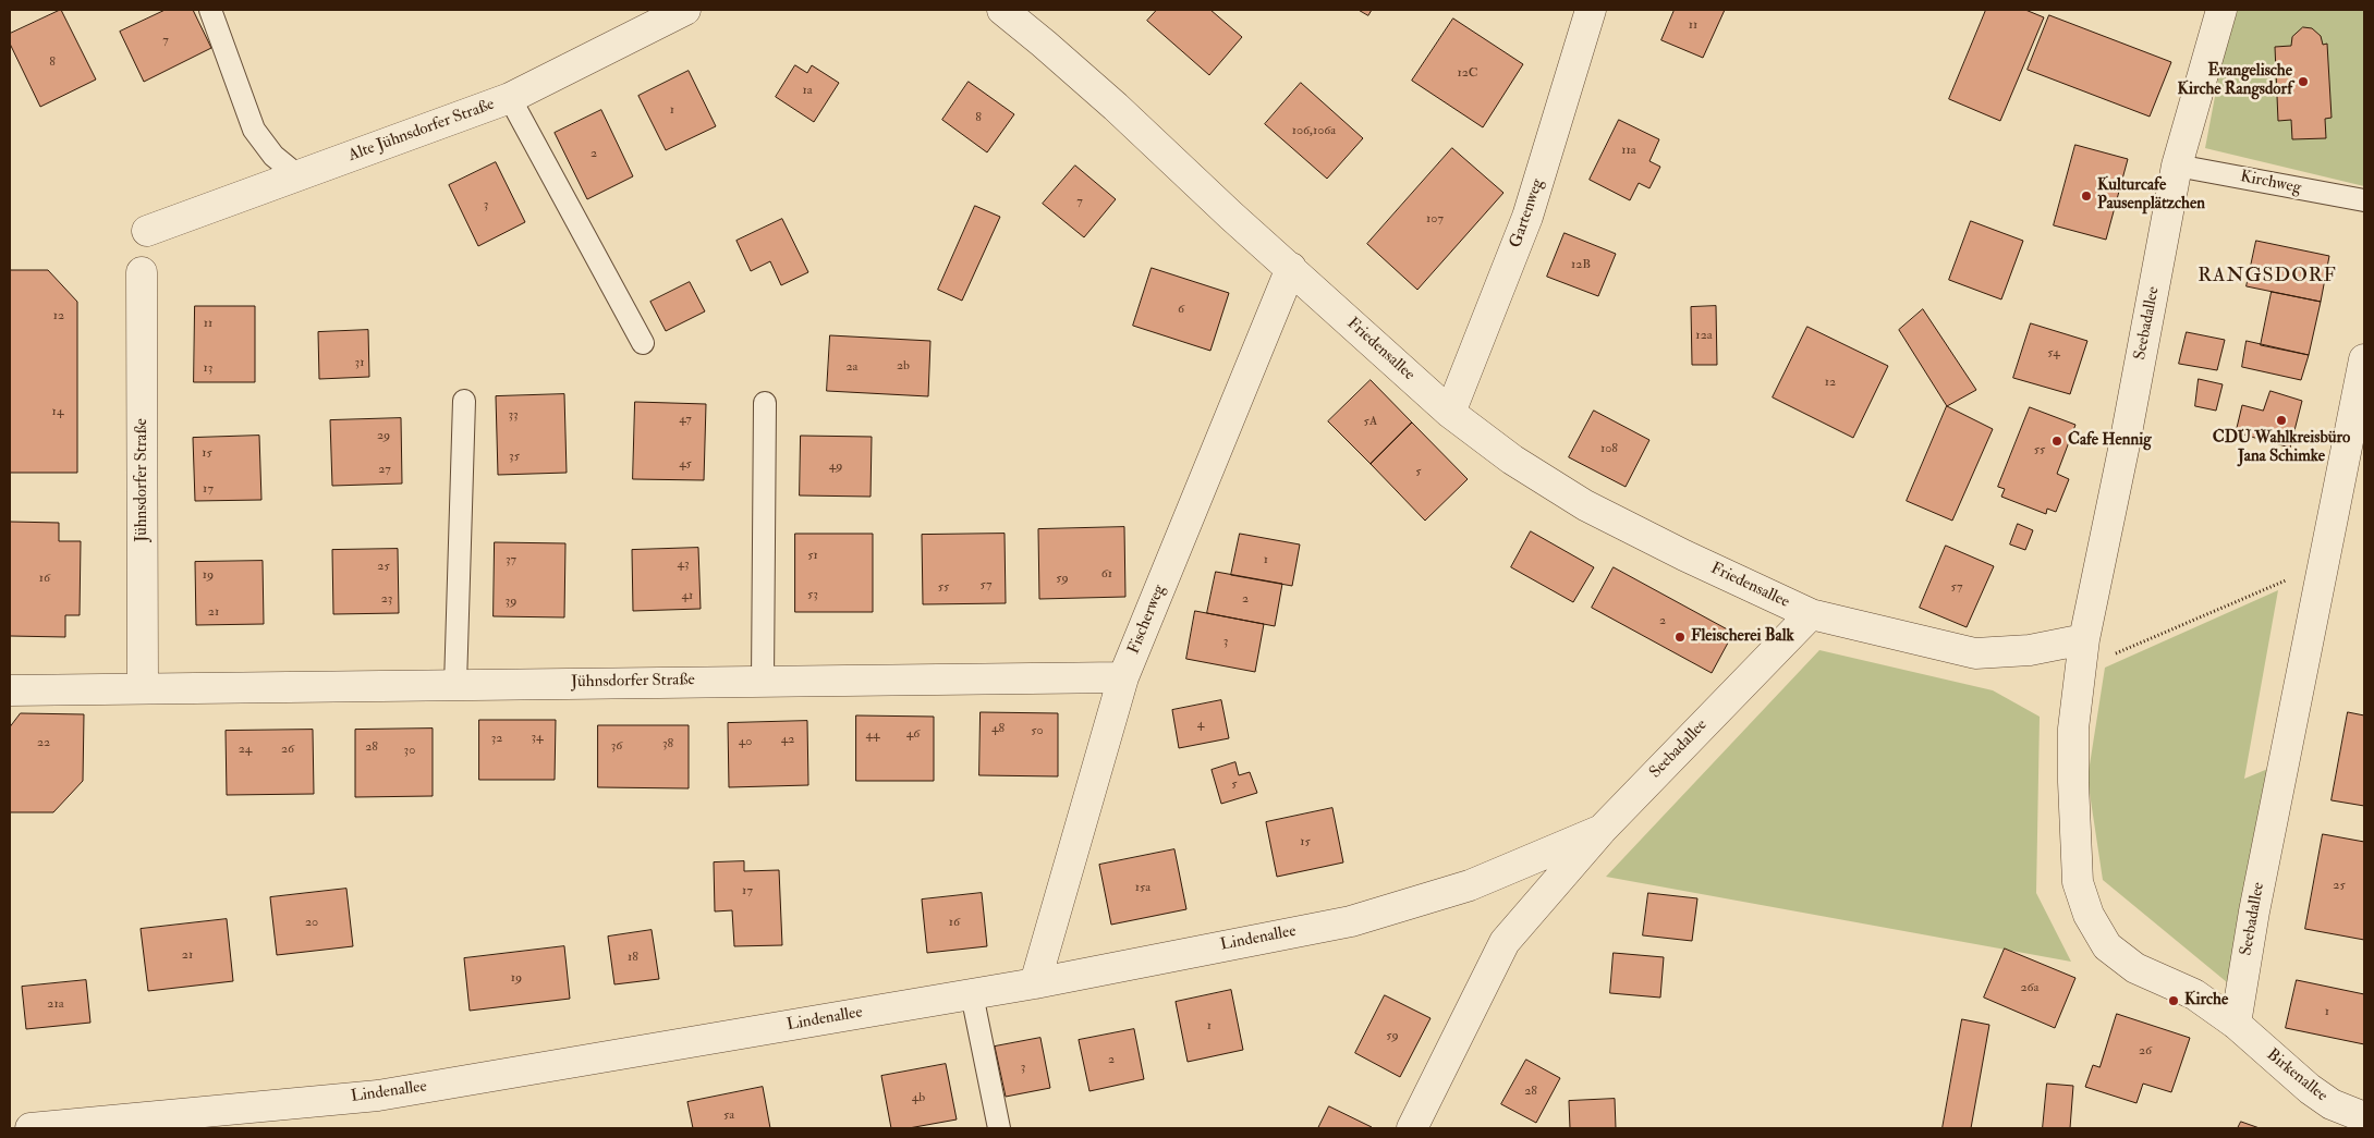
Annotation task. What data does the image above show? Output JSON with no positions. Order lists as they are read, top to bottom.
{
  "streets": {
    "street": [
      "Alte Jühnsdorfer Straße",
      "Gartenweg",
      "Seebadallee",
      "Friedensallee",
      "Jühnsdorfer Straße",
      "Fischerweg",
      "Lindenallee",
      "Birkenallee"
    ],
    "lane": ["Kirchweg"]
  },
  "crossings": [
    ["Kirchweg", "Seebadallee"],
    ["Gartenweg", "Friedensallee"],
    ["Seebadallee", "Friedensallee"],
    ["Seebadallee", "Lindenallee"],
    ["Seebadallee", "Birkenallee"],
    ["Friedensallee", "Fischerweg"],
    ["Jühnsdorfer Straße", "Fischerweg"],
    ["Fischerweg", "Lindenallee"]
  ],
  "districts": ["RANGSDORF"],
  "places": [
    "Evangelische Kirche Rangsdorf",
    "Kulturcafe Pausenplätzchen",
    "CDU Wahlkreisbüro Jana Schimke",
    "Cafe Hennig",
    "Fleischerei Balk",
    "Kirche"
  ],
  "house_numbers": [
    "11",
    "7",
    "8",
    "12C",
    "1a",
    "1",
    "8",
    "106,106a",
    "11a",
    "2",
    "7",
    "3",
    "107",
    "12B",
    "6",
    "12",
    "11",
    "12a",
    "54",
    "31",
    "2b",
    "2a",
    "13",
    "12",
    "14",
    "33",
    "47",
    "5A",
    "29",
    "108",
    "55",
    "15",
    "35",
    "45",
    "49",
    "27",
    "5",
    "17",
    "51",
    "37",
    "1",
    "43",
    "25",
    "61",
    "19",
    "16",
    "59",
    "57",
    "55",
    "57",
    "53",
    "41",
    "23",
    "2",
    "39",
    "21",
    "2",
    "3",
    "4",
    "48",
    "50",
    "46",
    "44",
    "34",
    "32",
    "42",
    "40",
    "22",
    "38",
    "36",
    "28",
    "24",
    "26",
    "30",
    "5",
    "15",
    "25",
    "15a",
    "17",
    "20",
    "16",
    "21",
    "18",
    "19",
    "26a",
    "21a",
    "1",
    "1",
    "59",
    "26",
    "2",
    "3",
    "28",
    "4b",
    "5a"
  ]
}
